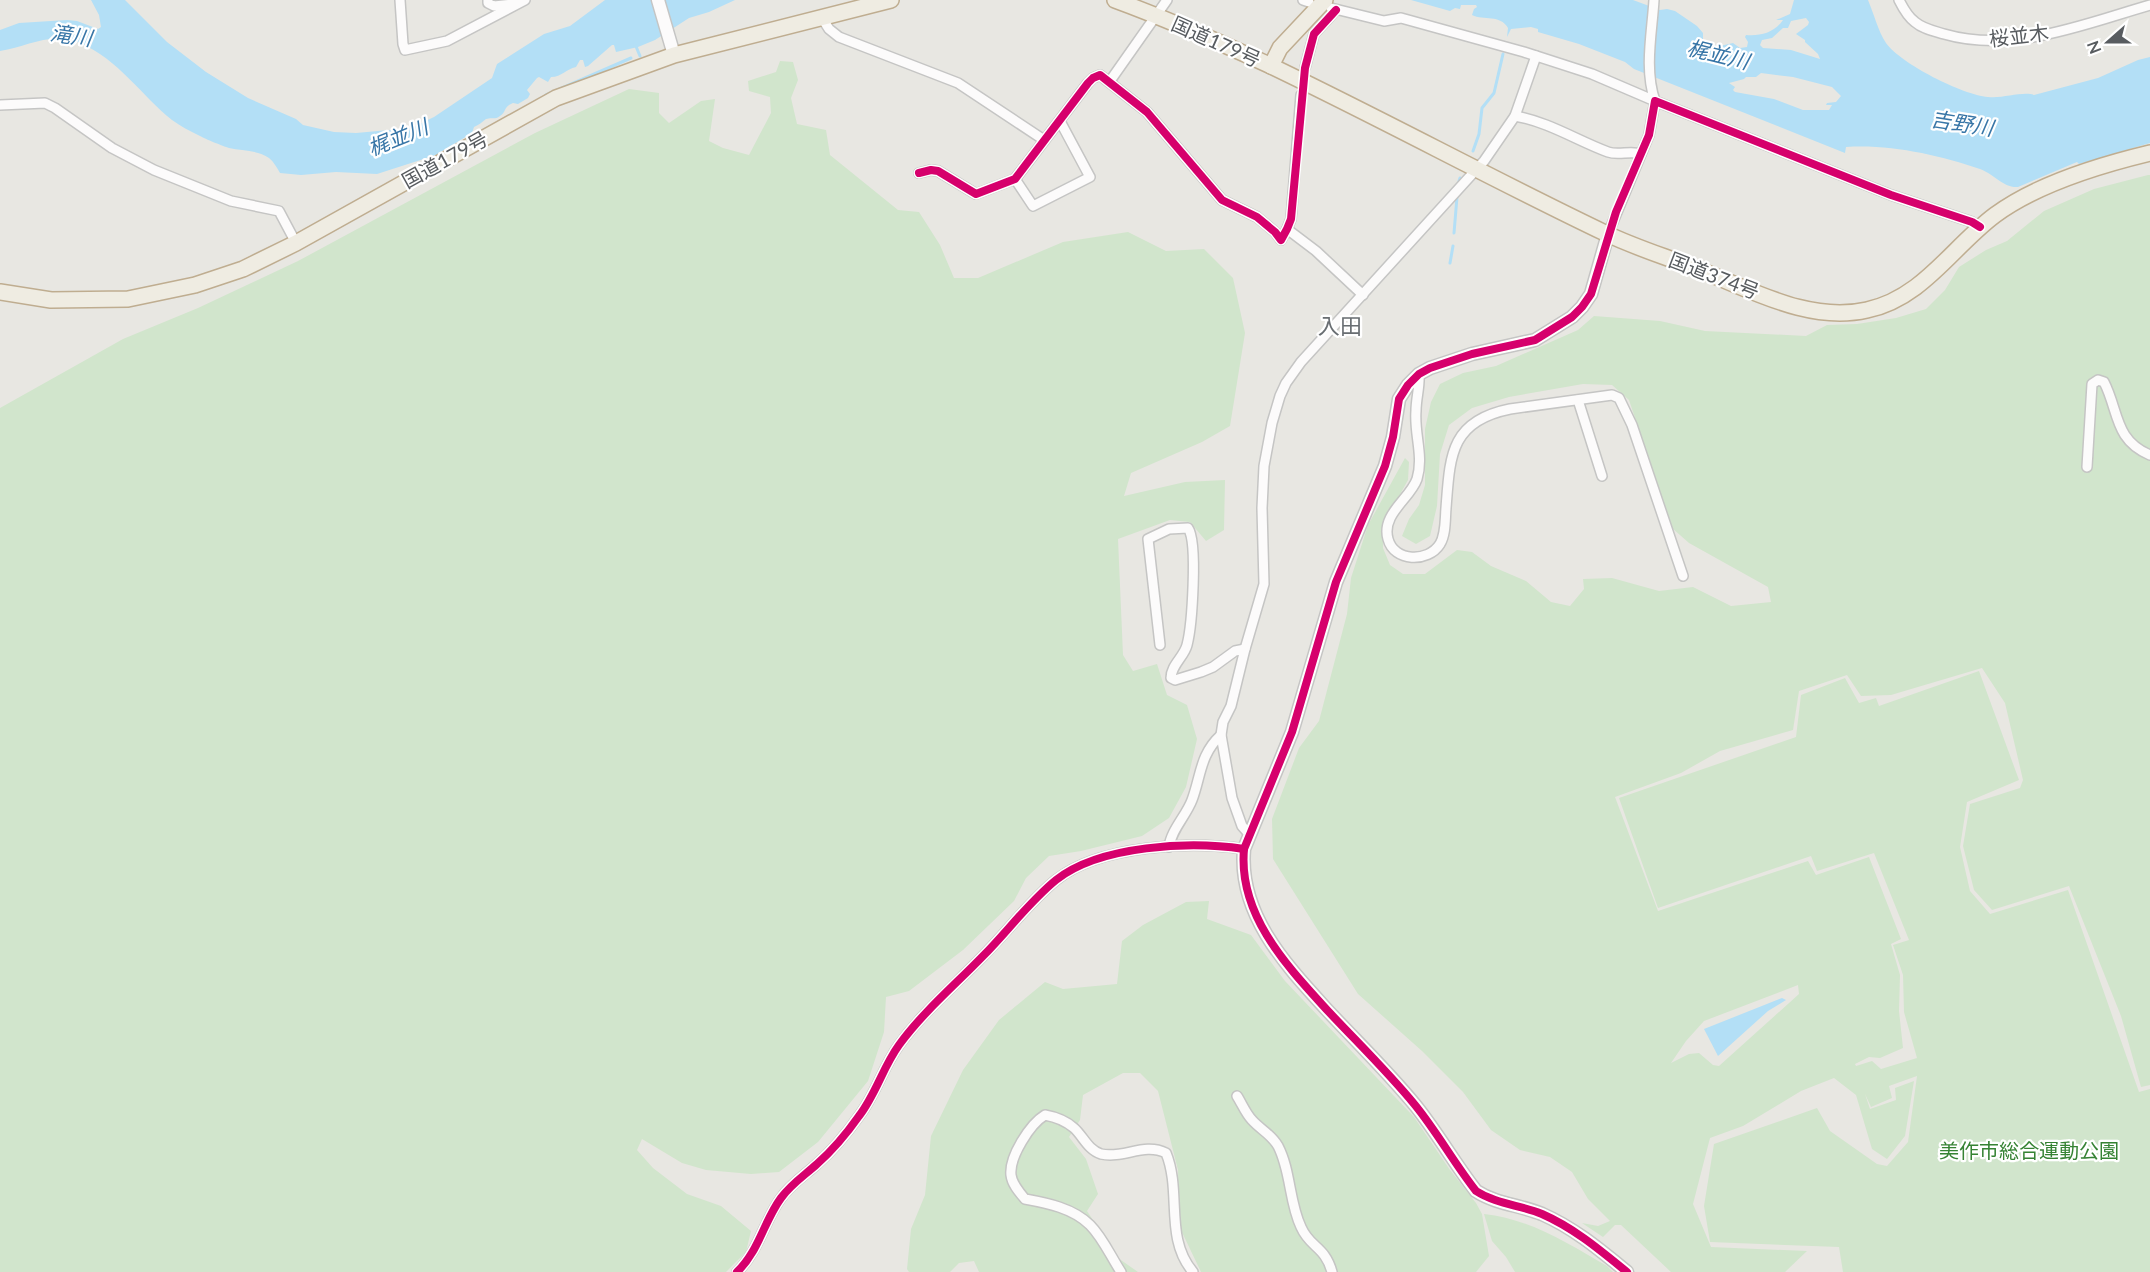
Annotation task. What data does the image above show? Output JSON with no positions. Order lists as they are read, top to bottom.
{
  "streets": {
    "highway": ["国道179号", "国道374号"],
    "street": ["桜並木"]
  },
  "crossings": [
    ["国道179号", "国道374号"]
  ],
  "districts": ["入田"],
  "water": ["滝川", "梶並川", "吉野川"],
  "parks": ["美作市総合運動公園"],
  "north": "left"
}
